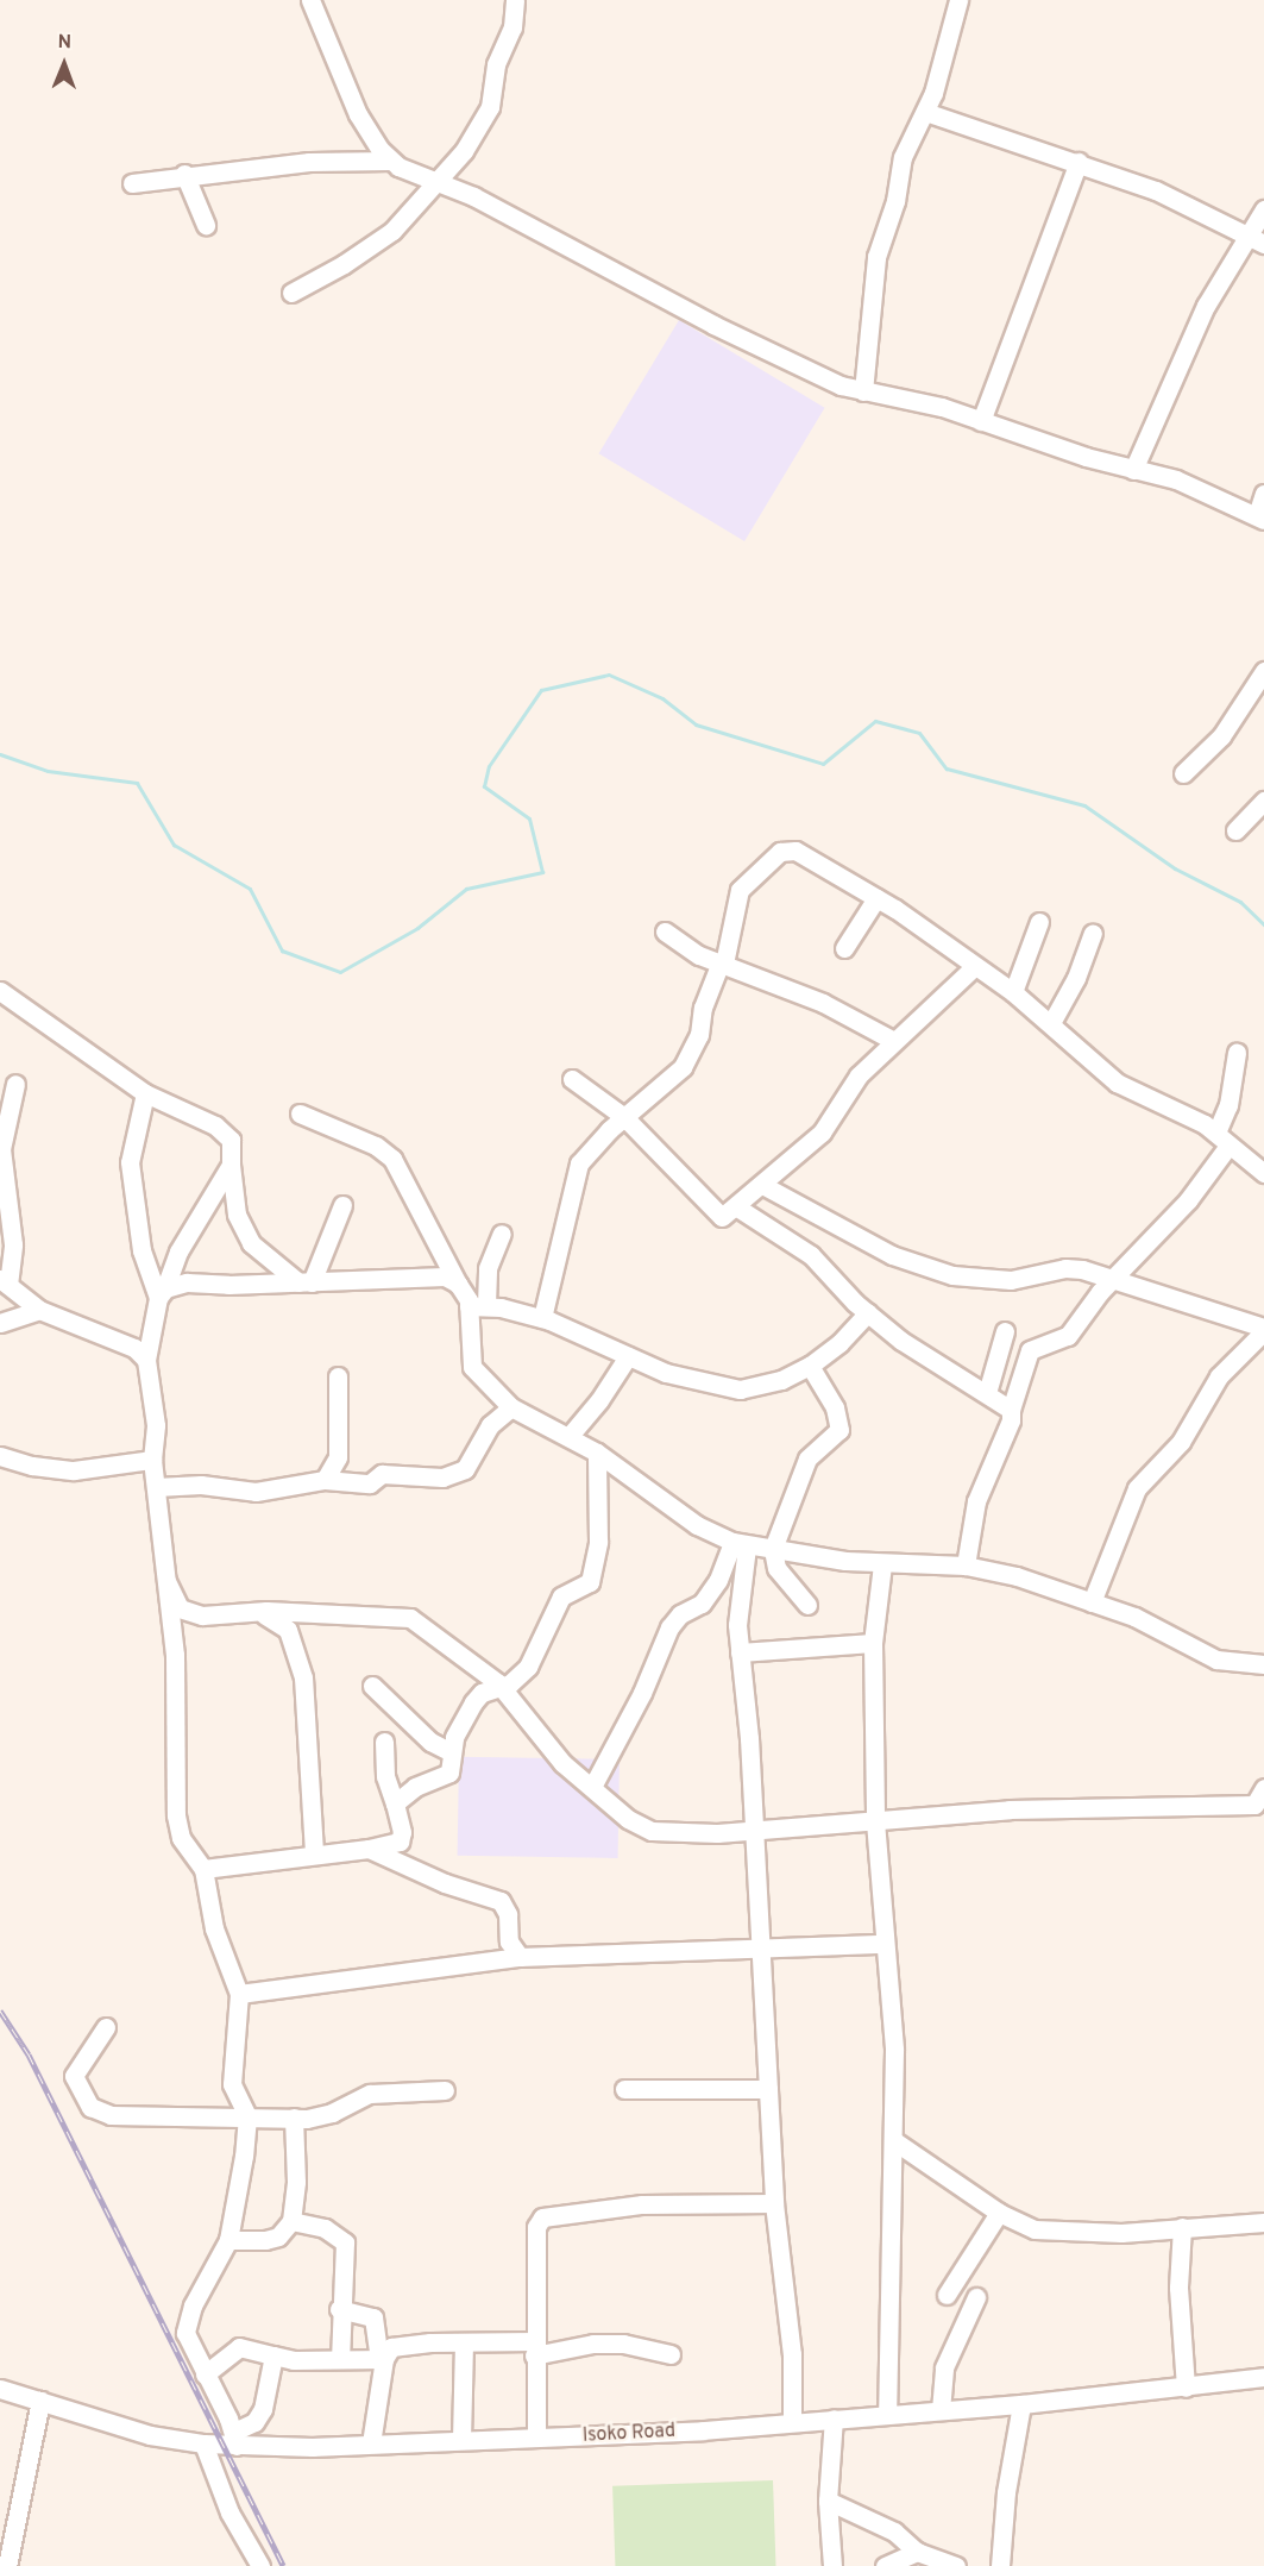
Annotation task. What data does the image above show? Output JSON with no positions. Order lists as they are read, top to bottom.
{
  "streets": {
    "street": ["Isoko Road"]
  },
  "north": "top"
}
